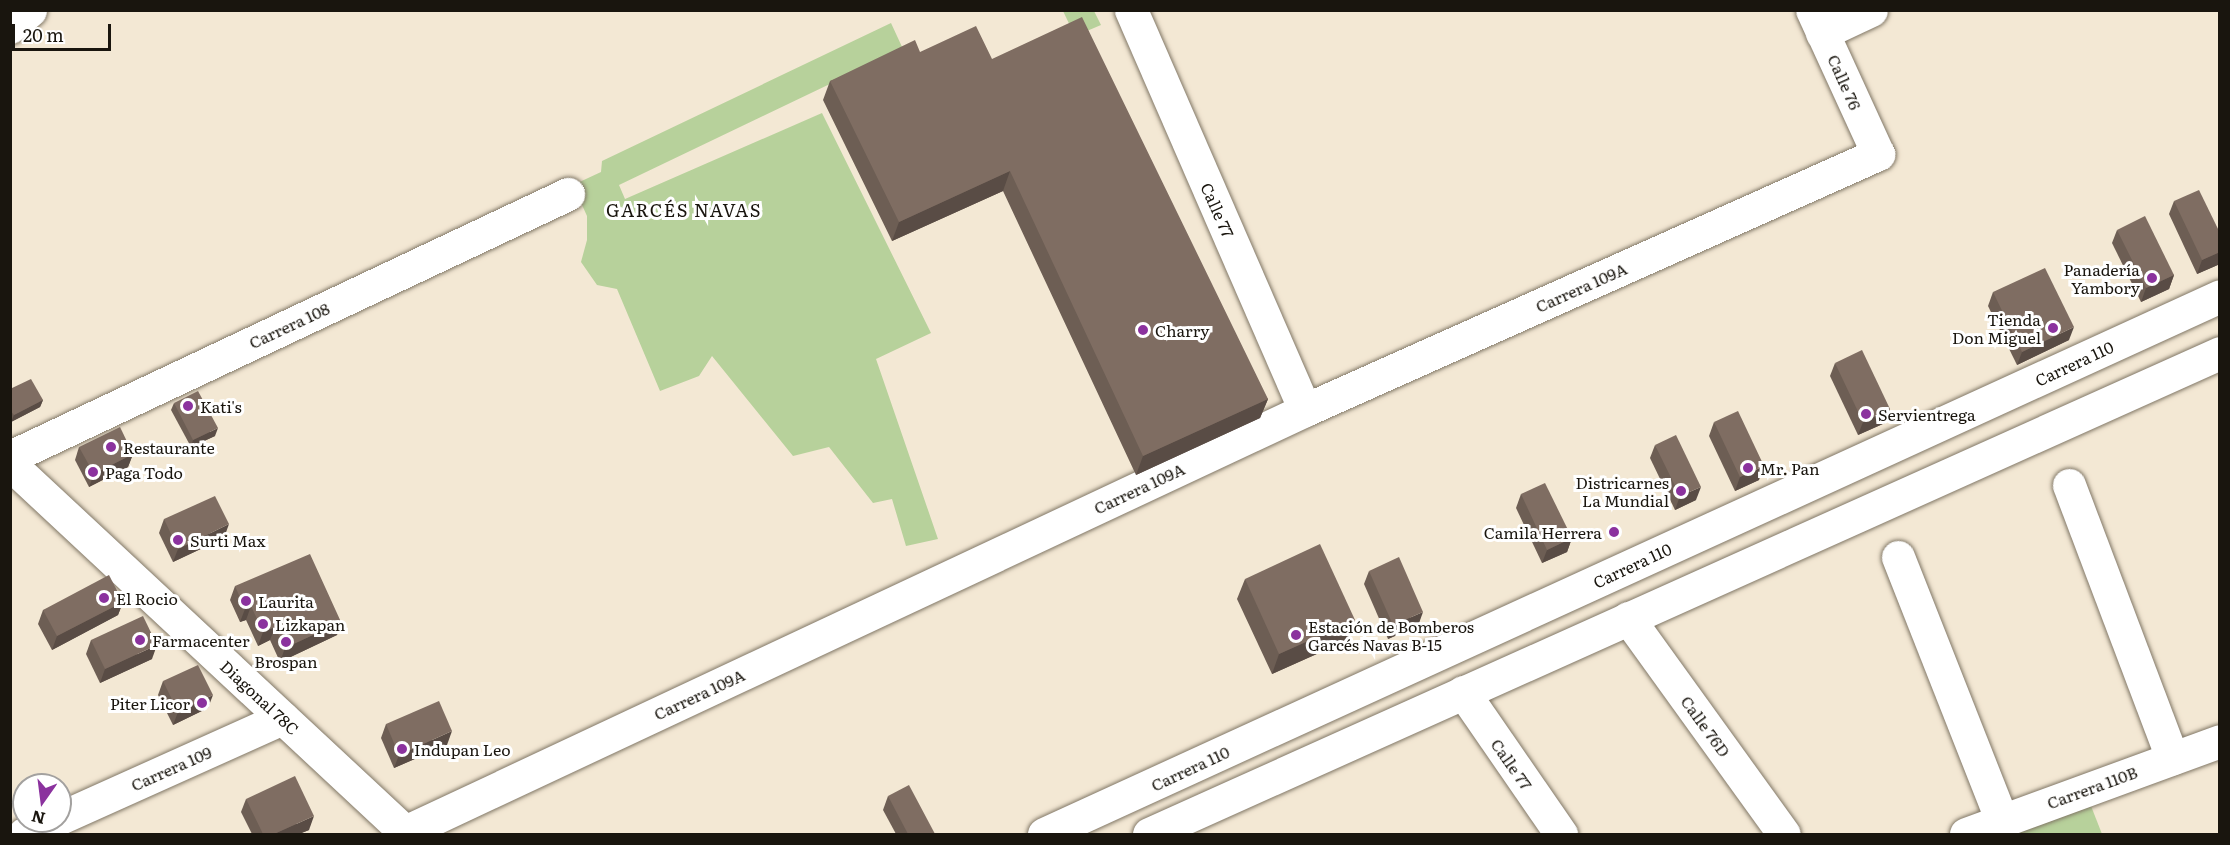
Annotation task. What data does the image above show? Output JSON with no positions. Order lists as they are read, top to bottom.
{
  "streets": {
    "street": [
      "Calle 76",
      "Calle 77",
      "Carrera 109A",
      "Carrera 108",
      "Carrera 110",
      "Diagonal 78C",
      "Calle 76D",
      "Carrera 109",
      "Carrera 110B"
    ]
  },
  "crossings": [
    ["Calle 76", "Carrera 109A"],
    ["Calle 77", "Carrera 109A"],
    ["Carrera 109A", "Diagonal 78C"],
    ["Diagonal 78C", "Carrera 109"]
  ],
  "districts": ["GARCÉS NAVAS"],
  "places": [
    "Panadería Yambory",
    "Tienda Don Miguel",
    "Charry",
    "Kati's",
    "Servientrega",
    "Restaurante",
    "Mr. Pan",
    "Paga Todo",
    "Districarnes La Mundial",
    "Camila Herrera",
    "Surti Max",
    "El Rocio",
    "Laurita",
    "Lizkapan",
    "Estación de Bomberos Garcés Navas B-15",
    "Farmacenter",
    "Brospan",
    "Piter Licor",
    "Indupan Leo"
  ],
  "scale_bar": "20 m",
  "north": "bottom"
}
